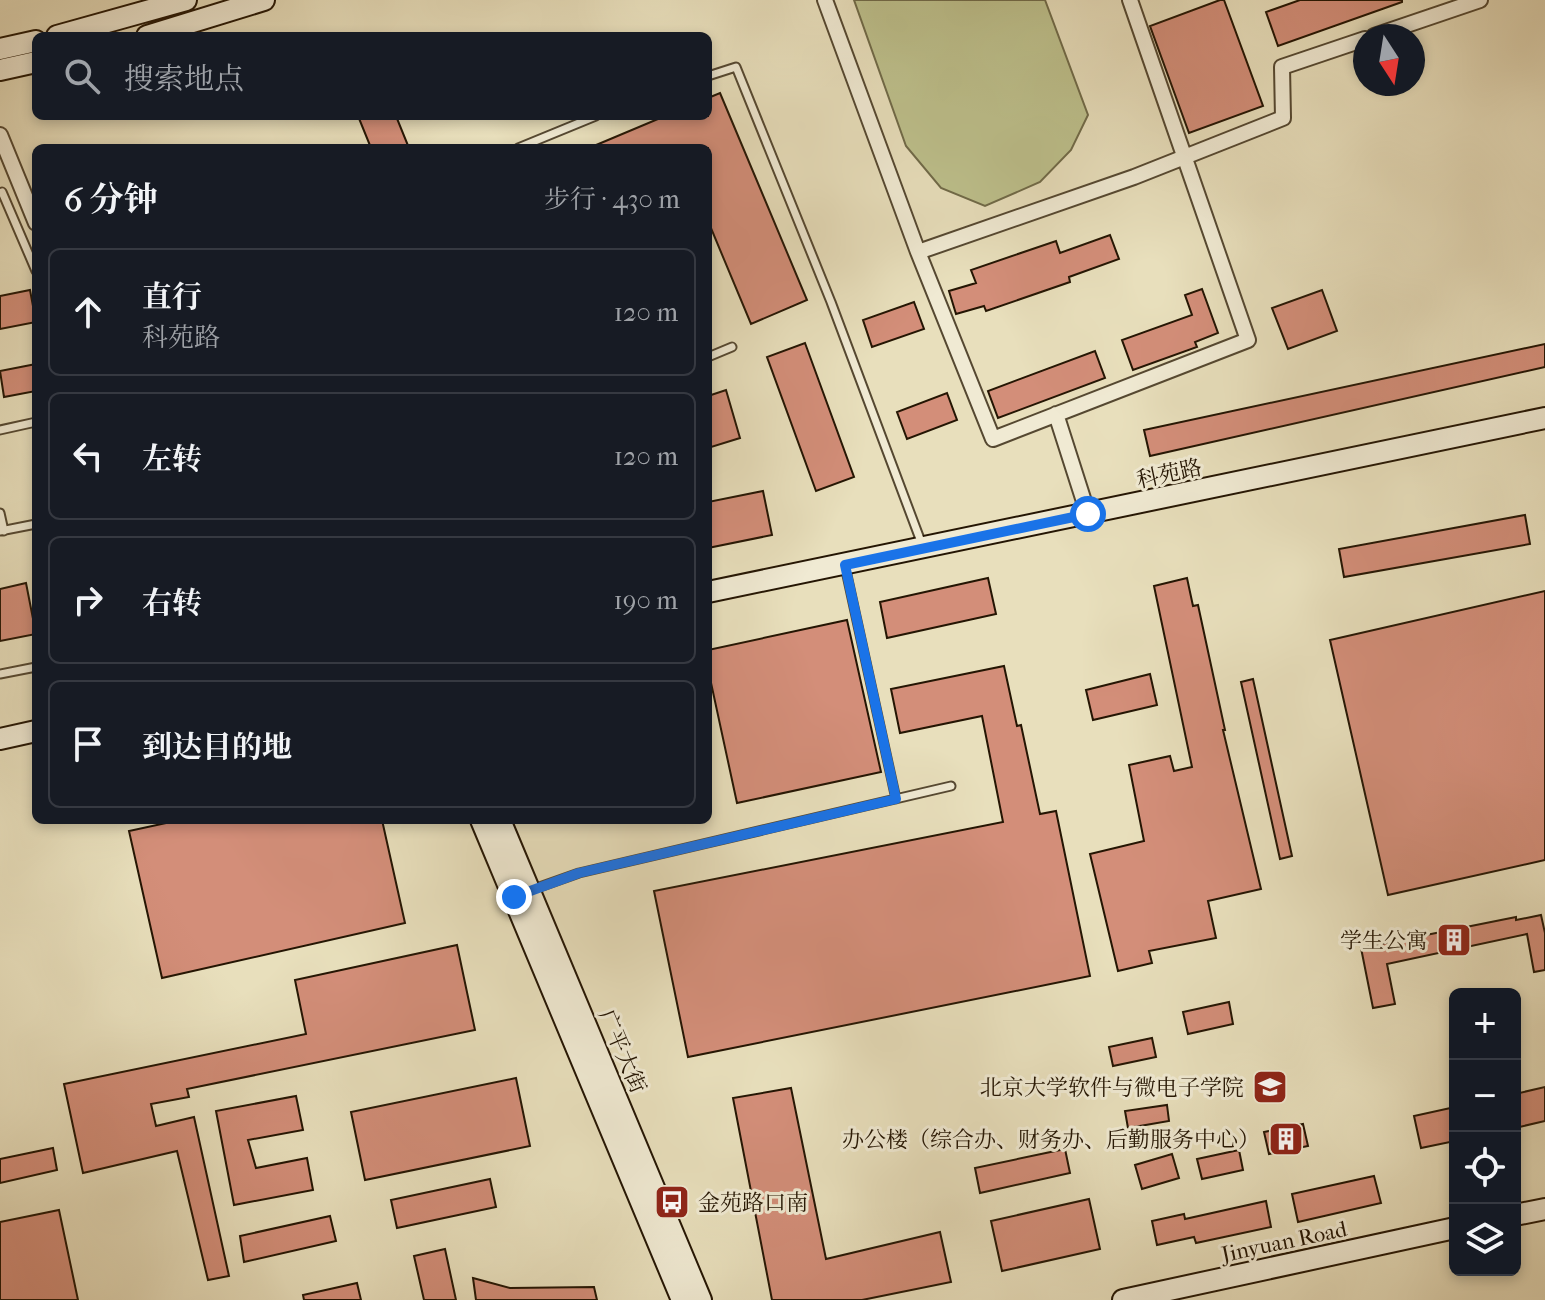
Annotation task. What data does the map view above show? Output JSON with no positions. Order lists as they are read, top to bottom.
{
  "streets": {
    "street": ["科苑路", "广平大街", "Jinyuan Road"]
  },
  "places": {
    "building": ["学生公寓", "办公楼（综合办、财务办、后勤服务中心）"],
    "school or university": ["北京大学软件与微电子学院"],
    "bus stop": ["金苑路口南"]
  },
  "north": "bottom",
  "page": {
    "search": "搜索地点",
    "heading": ["6 分钟", "步行 · 430 m"],
    "list": [
      ["直行", "科苑路", "120 m"],
      ["左转", "120 m"],
      ["右转", "190 m"],
      "到达目的地"
    ],
    "map_buttons": ["+", "−"]
  }
}
